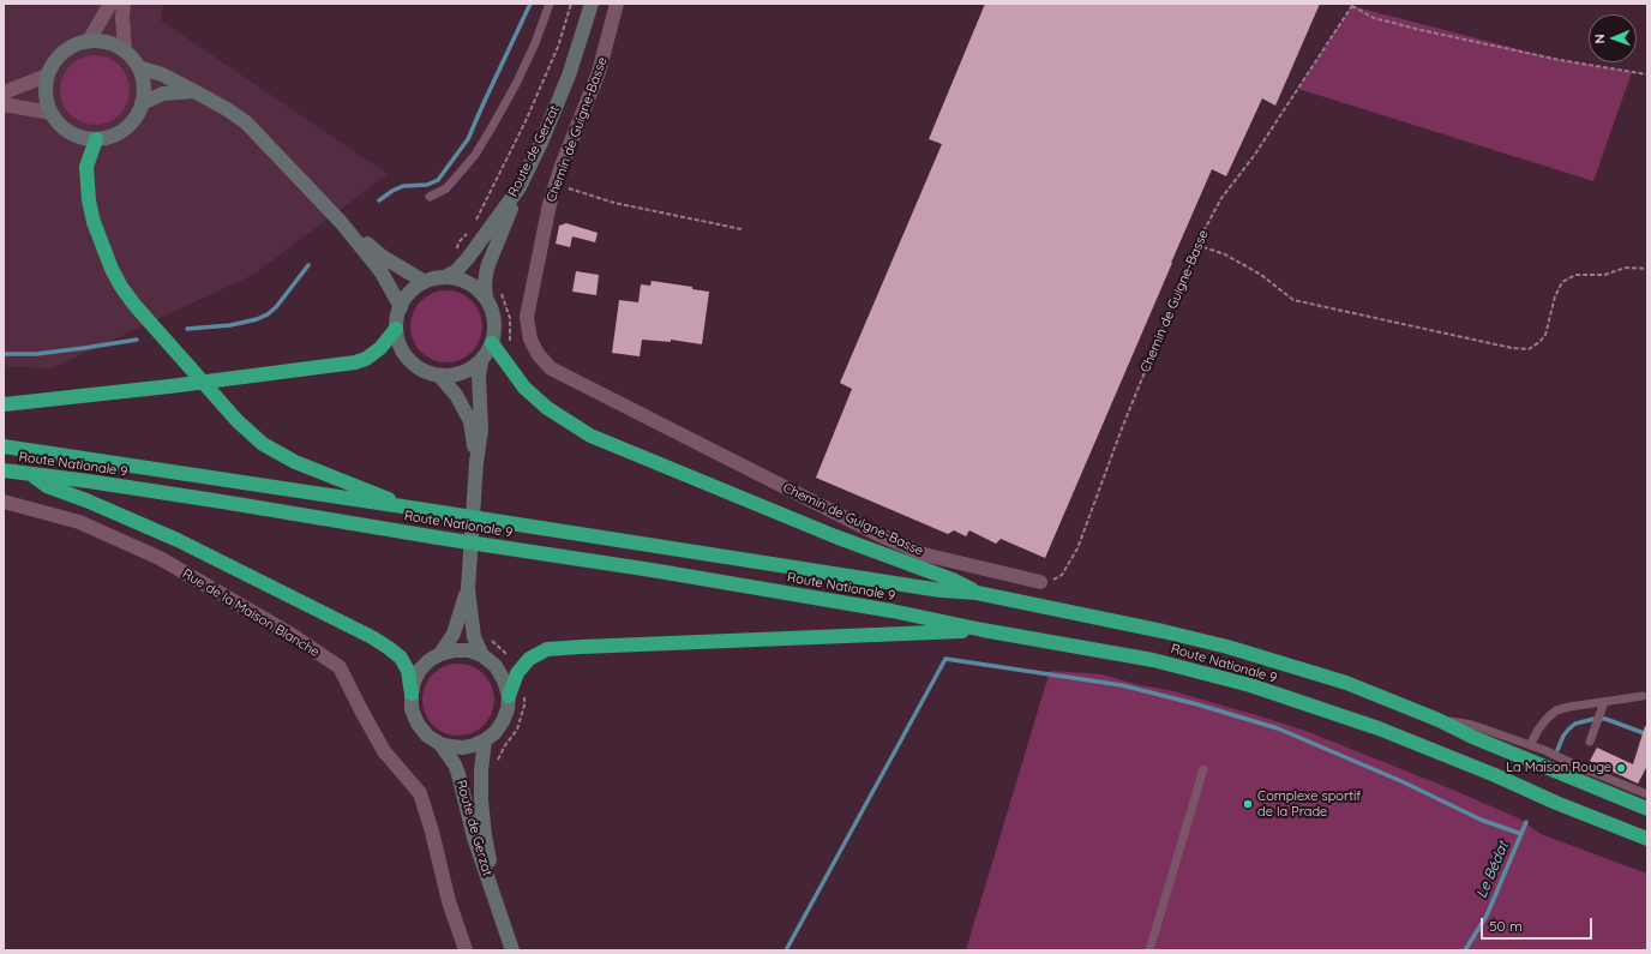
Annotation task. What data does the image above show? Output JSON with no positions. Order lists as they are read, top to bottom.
{
  "streets": {
    "highway": ["Route Nationale 9"],
    "main road": ["Route de Gerzat"],
    "street": ["Chemin de Guigne-Basse", "Rue de la Maison Blanche"]
  },
  "water": ["Le Bédat"],
  "places": ["La Maison Rouge", "Complexe sportif de la Prade"],
  "scale_bar": "50 m",
  "north": "left"
}
